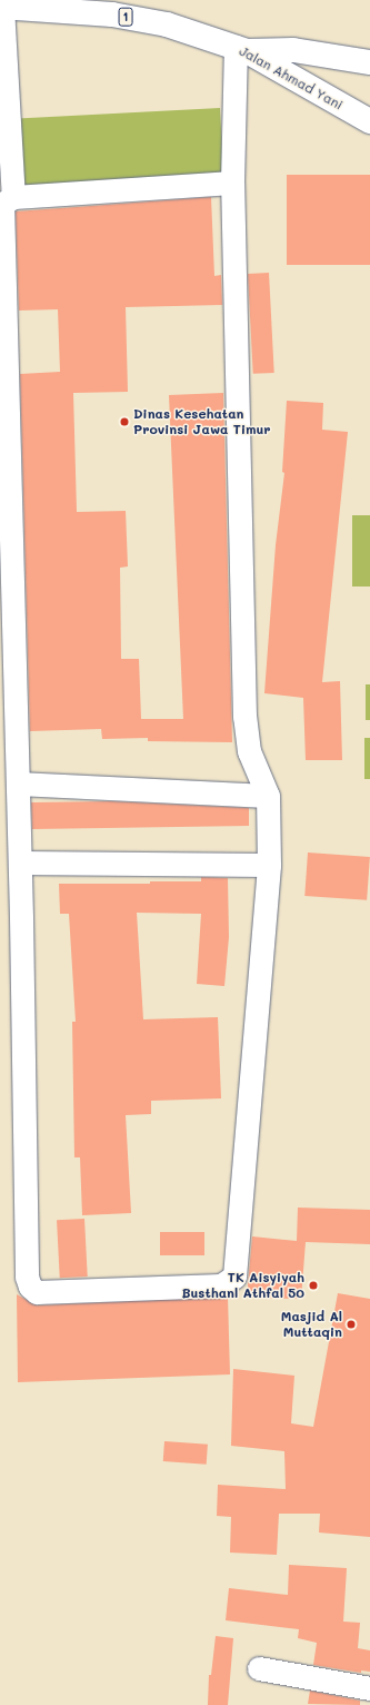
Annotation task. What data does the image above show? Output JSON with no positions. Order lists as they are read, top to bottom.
{
  "streets": {
    "highway": ["1", "Jalan Ahmad Yani"]
  },
  "places": ["Dinas Kesehatan Provinsi Jawa Timur", "TK Aisyiyah Busthanl Athfal 50", "Masjid Al Muttaqin"]
}
